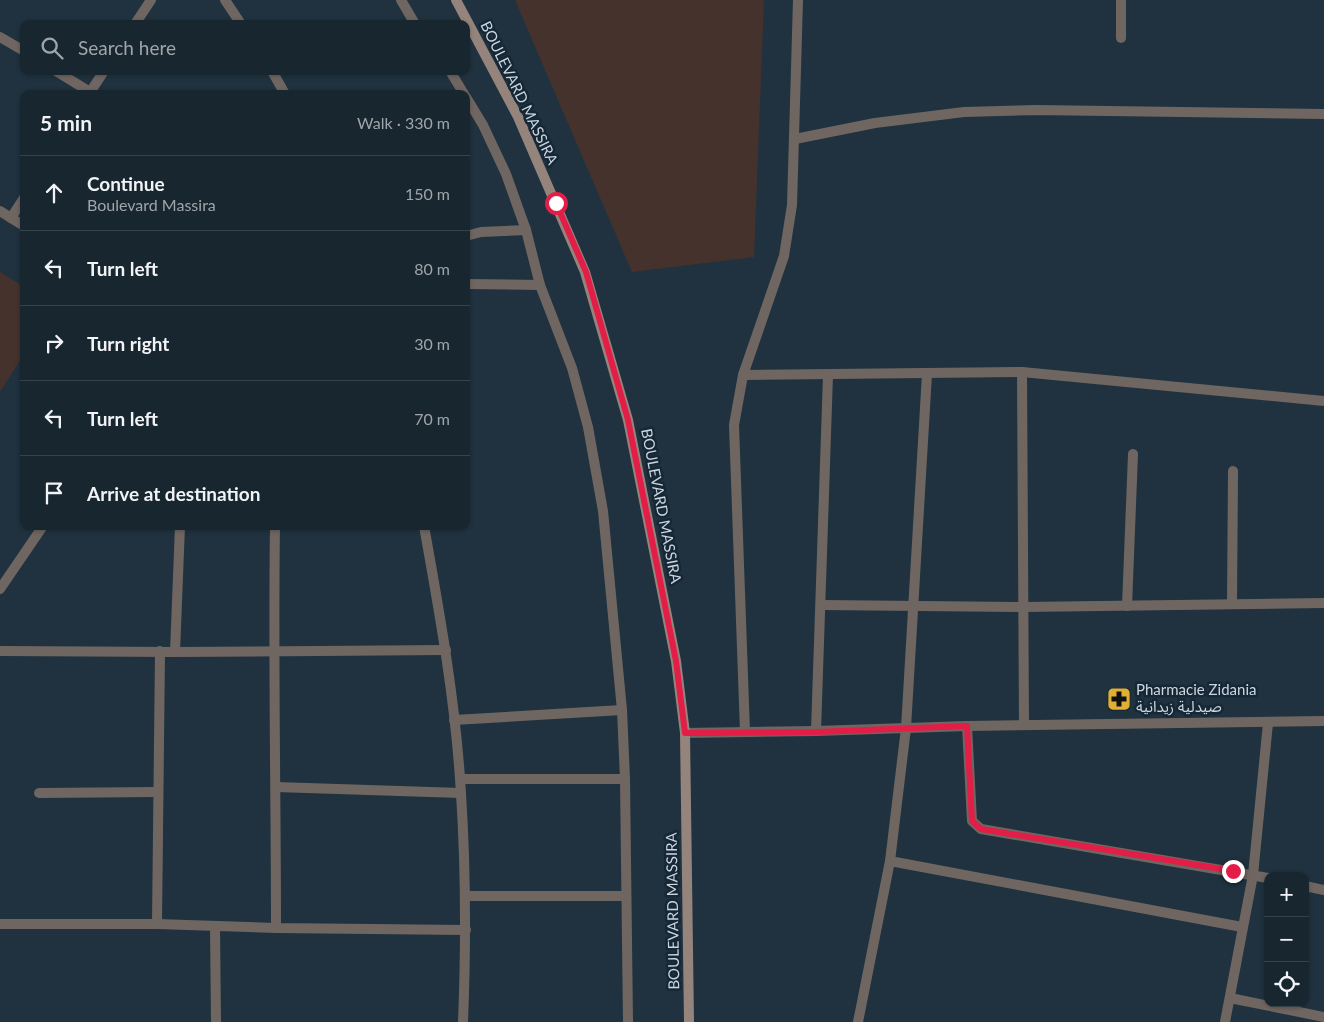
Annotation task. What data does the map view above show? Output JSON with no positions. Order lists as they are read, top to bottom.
{
  "streets": {
    "main road": ["BOULEVARD MASSIRA"]
  },
  "places": {
    "pharmacy": ["Pharmacie Zidania صيدلية زيدانية"]
  },
  "page": {
    "search": "Search here",
    "heading": ["5 min", "Walk · 330 m"],
    "list": [
      ["Continue", "Boulevard Massira", "150 m"],
      ["Turn left", "80 m"],
      ["Turn right", "30 m"],
      ["Turn left", "70 m"],
      "Arrive at destination"
    ],
    "map_buttons": ["+", "−"]
  }
}
